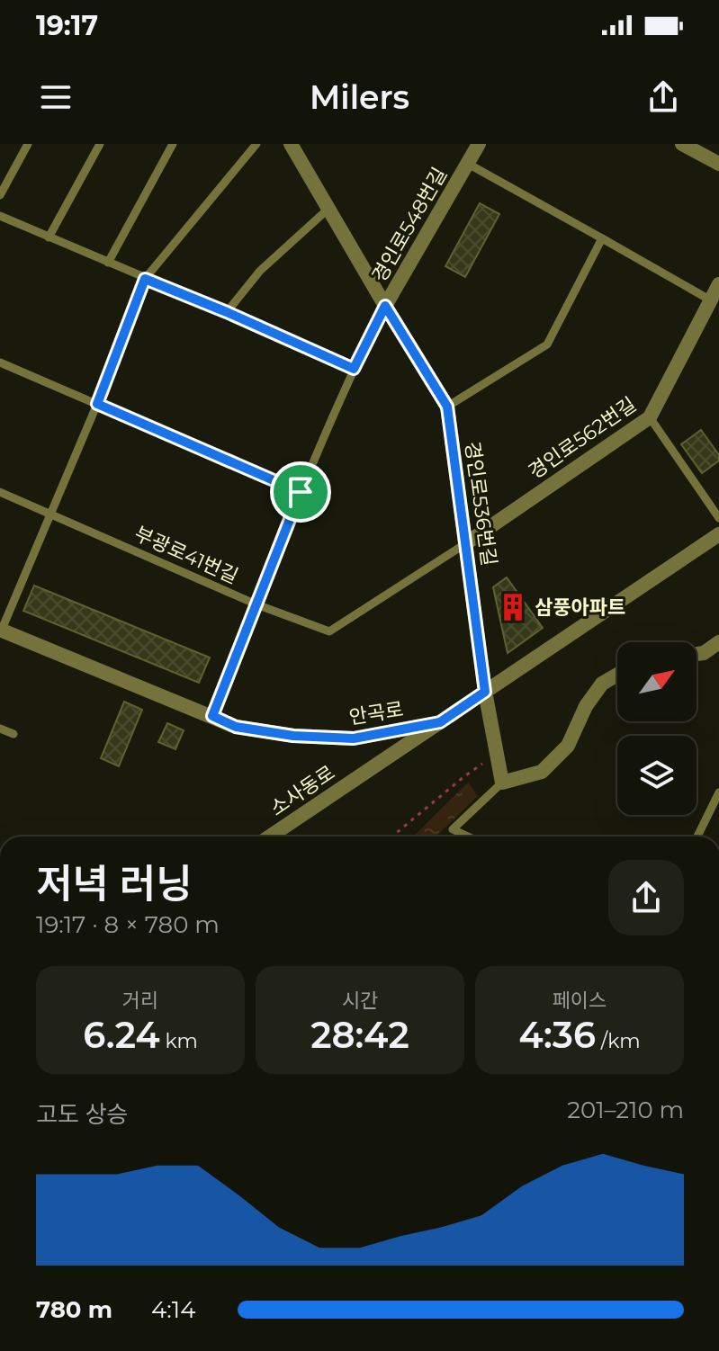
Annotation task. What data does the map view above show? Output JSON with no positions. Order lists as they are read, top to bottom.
{
  "streets": {
    "street": [
      "경인로548번길",
      "경인로562번길",
      "경인로536번길",
      "안곡로",
      "소사동로"
    ],
    "lane": ["부광로41번길"]
  },
  "crossings": [
    ["경인로548번길", "경인로536번길"],
    ["경인로562번길", "경인로536번길"],
    ["경인로562번길", "부광로41번길"],
    ["경인로536번길", "부광로41번길"],
    ["경인로536번길", "안곡로"],
    ["안곡로", "소사동로"]
  ],
  "places": {
    "building": ["삼풍아파트"]
  },
  "north": "top right",
  "page": {
    "status": "19:17",
    "header": "Milers",
    "heading": ["저녁 러닝", "19:17 · 8 × 780 m"],
    "stats": [
      ["거리", "6.24 km"],
      ["시간", "28:42"],
      ["페이스", "4:36 /km"]
    ],
    "chart": ["고도 상승", "201–210 m"],
    "list": [
      {
        "name": "780 m",
        "note": "4:14"
      }
    ]
  }
}
